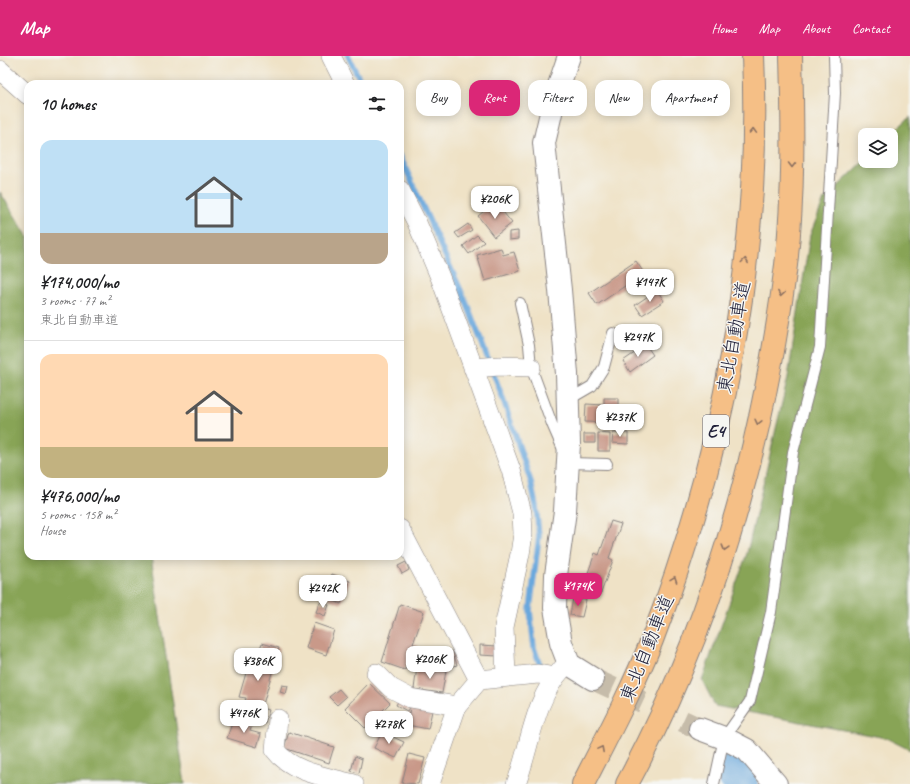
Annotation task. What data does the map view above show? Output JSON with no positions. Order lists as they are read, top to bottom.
{
  "streets": {
    "highway": ["東北自動車道", "E4"]
  },
  "page": {
    "header": "Map",
    "nav": [
      "Home",
      "Map",
      "About",
      "Contact"
    ],
    "chip": [
      "Buy",
      "Rent",
      "Filters",
      "New",
      "Apartment"
    ],
    "heading": "10 homes",
    "list": [
      {
        "name": "¥174,000/mo",
        "note": "3 rooms · 77 m² · 東北自動車道"
      },
      {
        "name": "¥476,000/mo",
        "note": "5 rooms · 158 m² · House"
      }
    ],
    "price": [
      "¥206K",
      "¥147K",
      "¥247K",
      "¥237K",
      "¥174K",
      "¥242K",
      "¥206K",
      "¥386K",
      "¥476K",
      "¥278K"
    ]
  }
}
